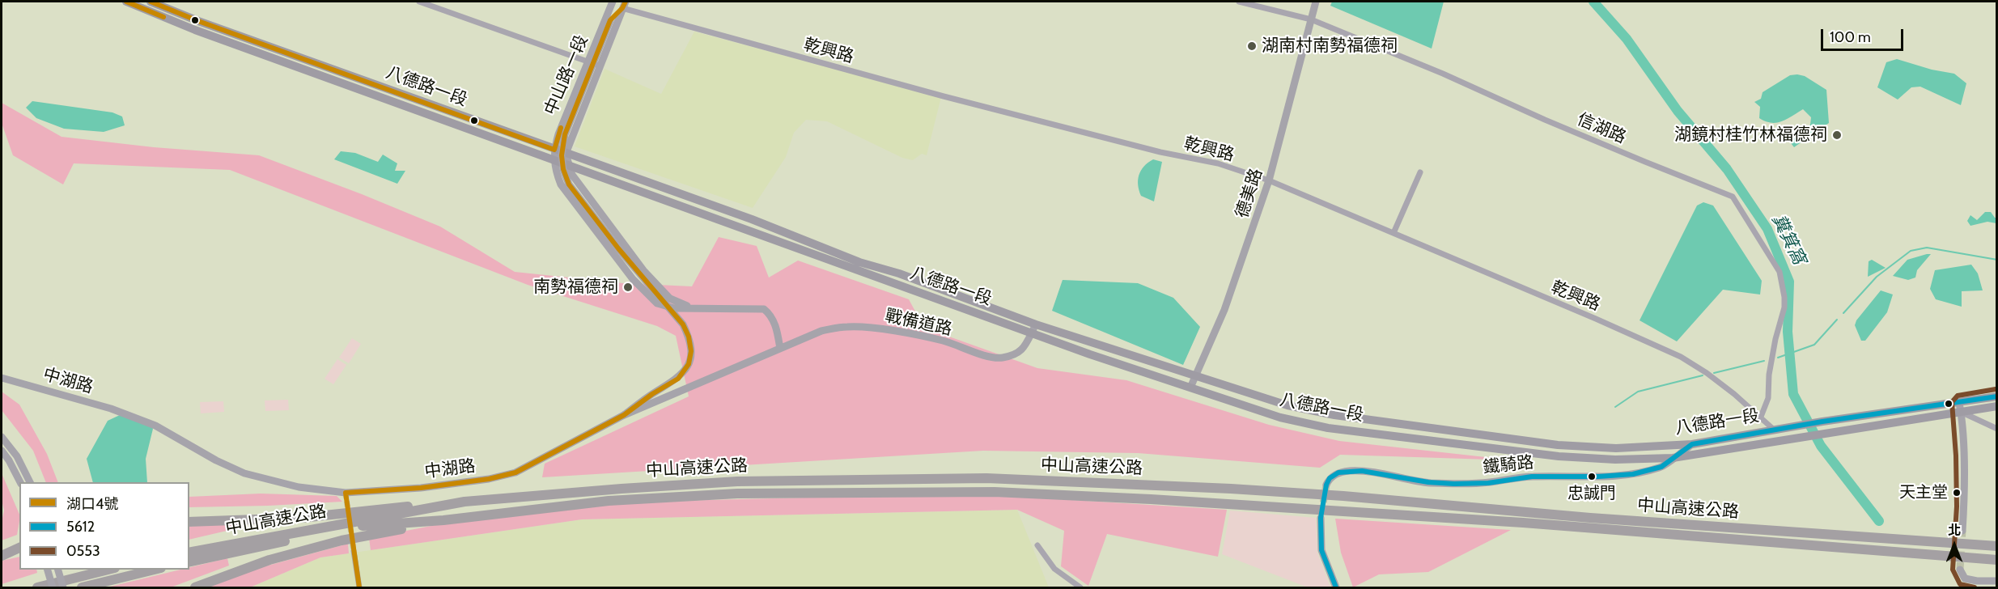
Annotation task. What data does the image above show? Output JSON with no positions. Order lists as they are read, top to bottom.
{
  "streets": {
    "highway": ["中山高速公路"],
    "main road": ["八德路一段"],
    "street": [
      "乾興路",
      "中山路一段",
      "信湖路",
      "德美路",
      "戰備道路",
      "中湖路",
      "鐵騎路"
    ]
  },
  "crossings": [
    ["乾興路", "中山路一段"],
    ["乾興路", "八德路一段"],
    ["乾興路", "信湖路"],
    ["乾興路", "德美路"],
    ["中山路一段", "八德路一段"],
    ["八德路一段", "德美路"],
    ["八德路一段", "戰備道路"],
    ["八德路一段", "鐵騎路"],
    ["信湖路", "德美路"],
    ["戰備道路", "中湖路"]
  ],
  "water": ["糞箕窩"],
  "places": [
    "湖南村南勢福德祠",
    "湖鏡村桂竹林福德祠",
    "南勢福德祠",
    "忠誠門",
    "天主堂"
  ],
  "lines": ["transit line 湖口4號", "transit line 0553", "transit line 5612"],
  "legend": ["湖口4號", "5612", "0553"],
  "scale_bar": "100 m",
  "north": "top"
}
